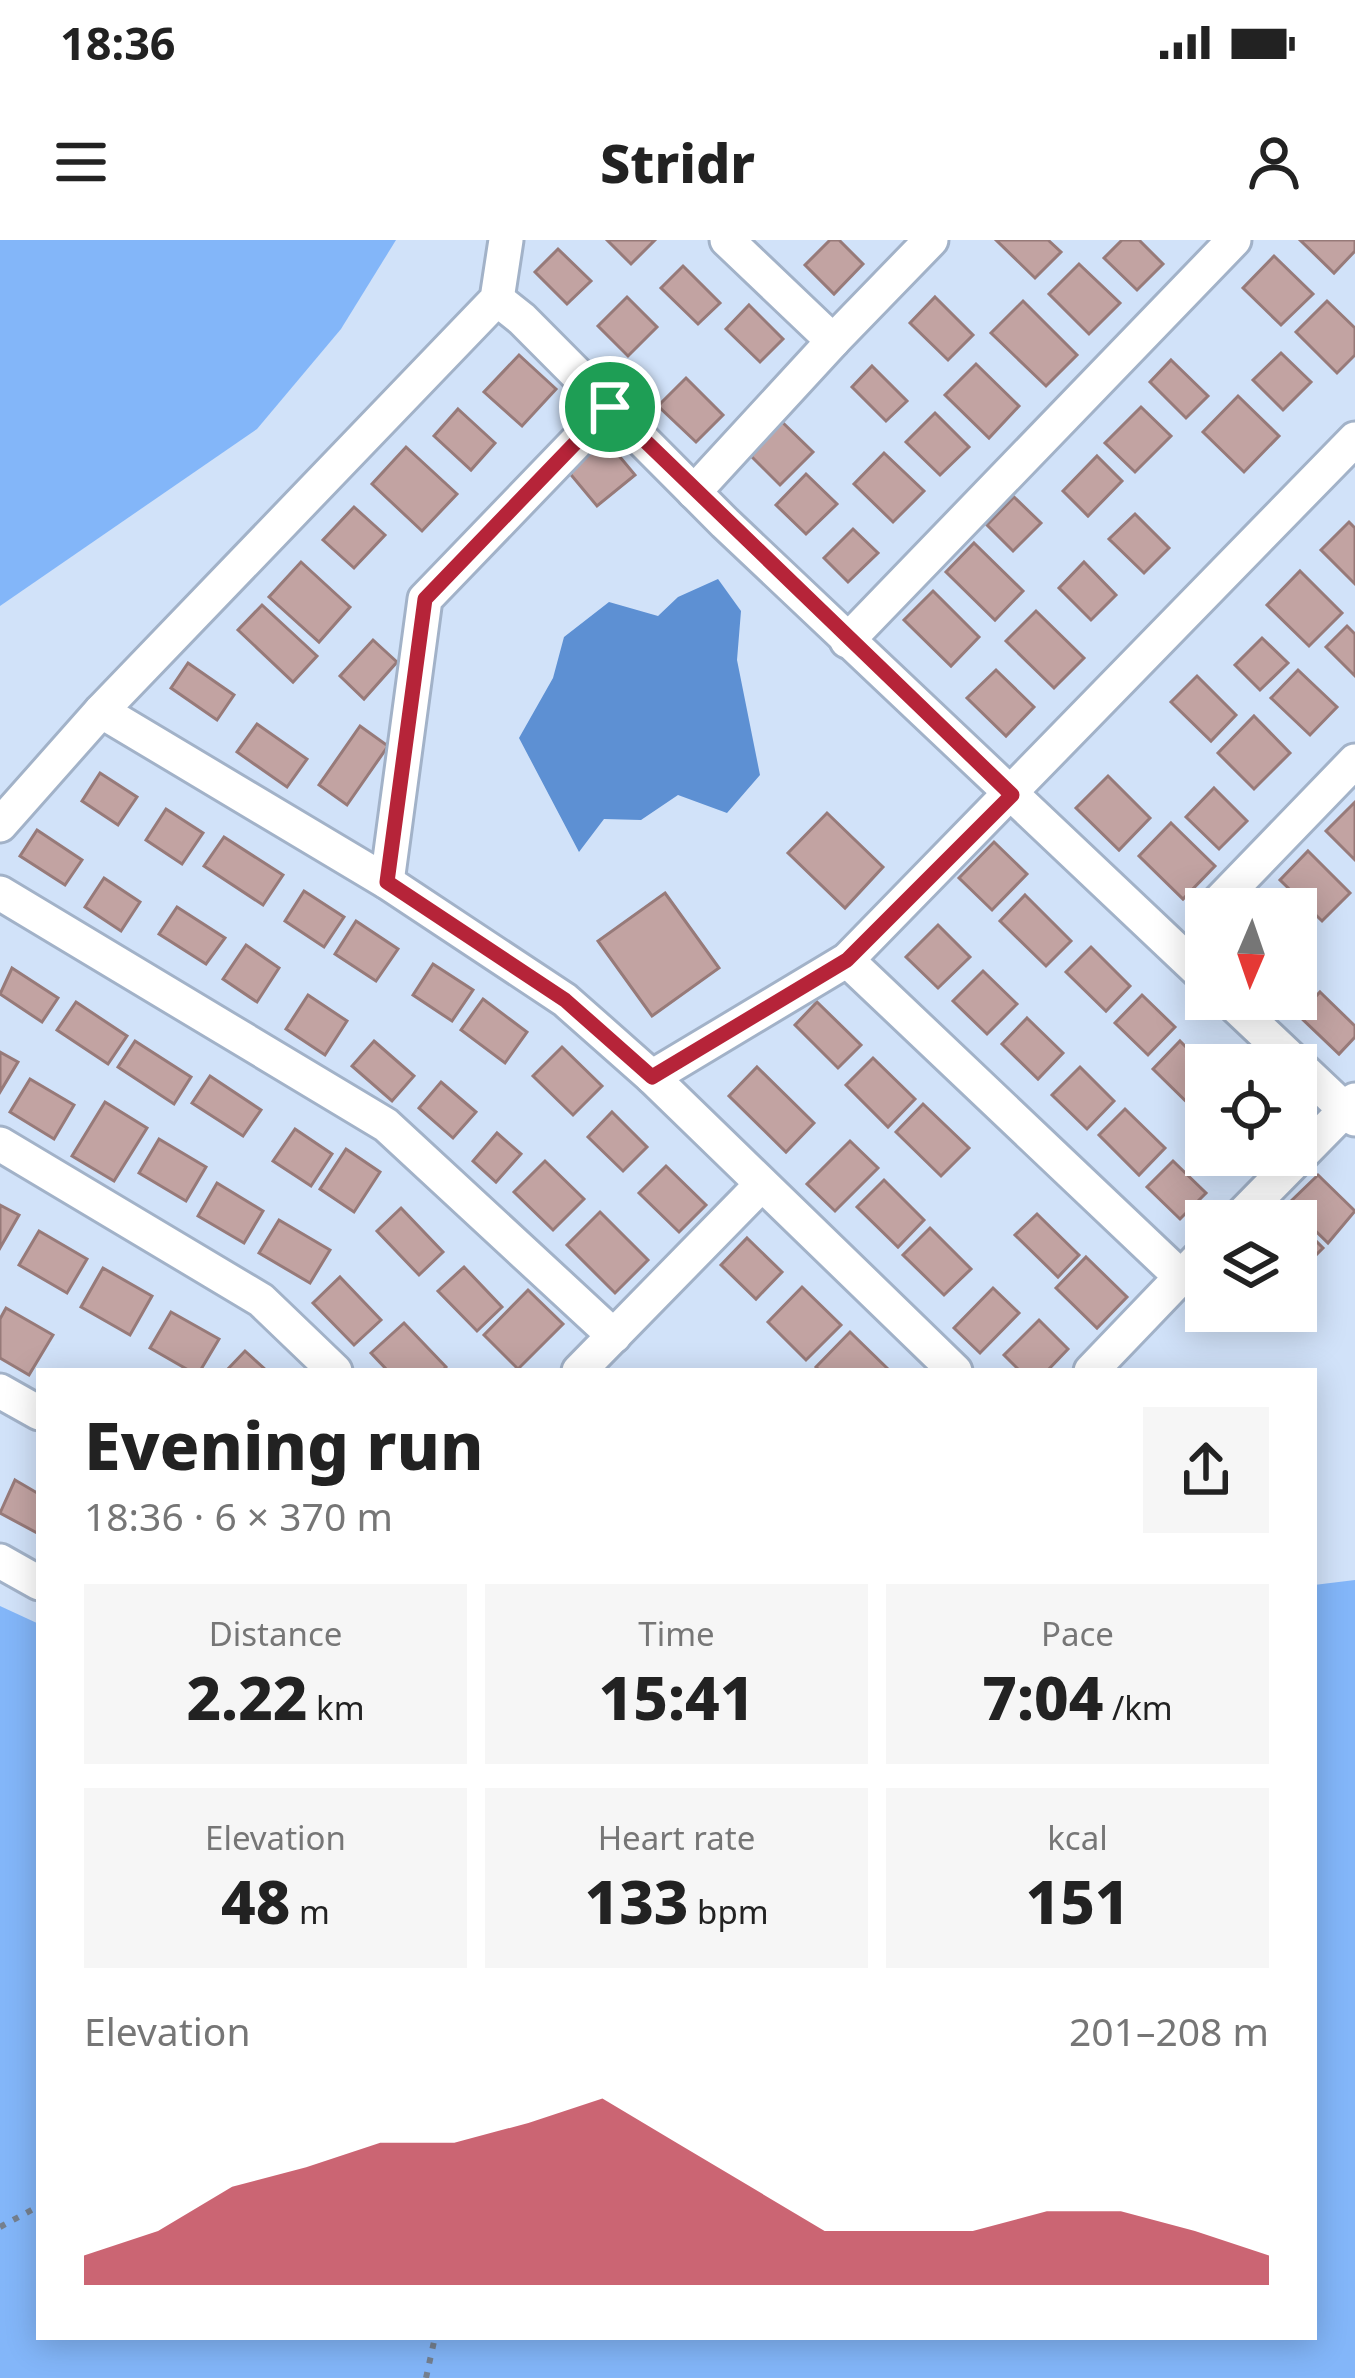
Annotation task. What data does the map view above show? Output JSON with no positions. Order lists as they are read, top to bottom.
{
  "north": "bottom",
  "page": {
    "status": "18:36",
    "header": "Stridr",
    "heading": ["Evening run", "18:36 · 6 × 370 m"],
    "stats": [
      ["Distance", "2.22 km"],
      ["Time", "15:41"],
      ["Pace", "7:04 /km"],
      ["Elevation", "48 m"],
      ["Heart rate", "133 bpm"],
      ["kcal", "151"]
    ],
    "chart": ["Elevation", "201–208 m"]
  }
}
